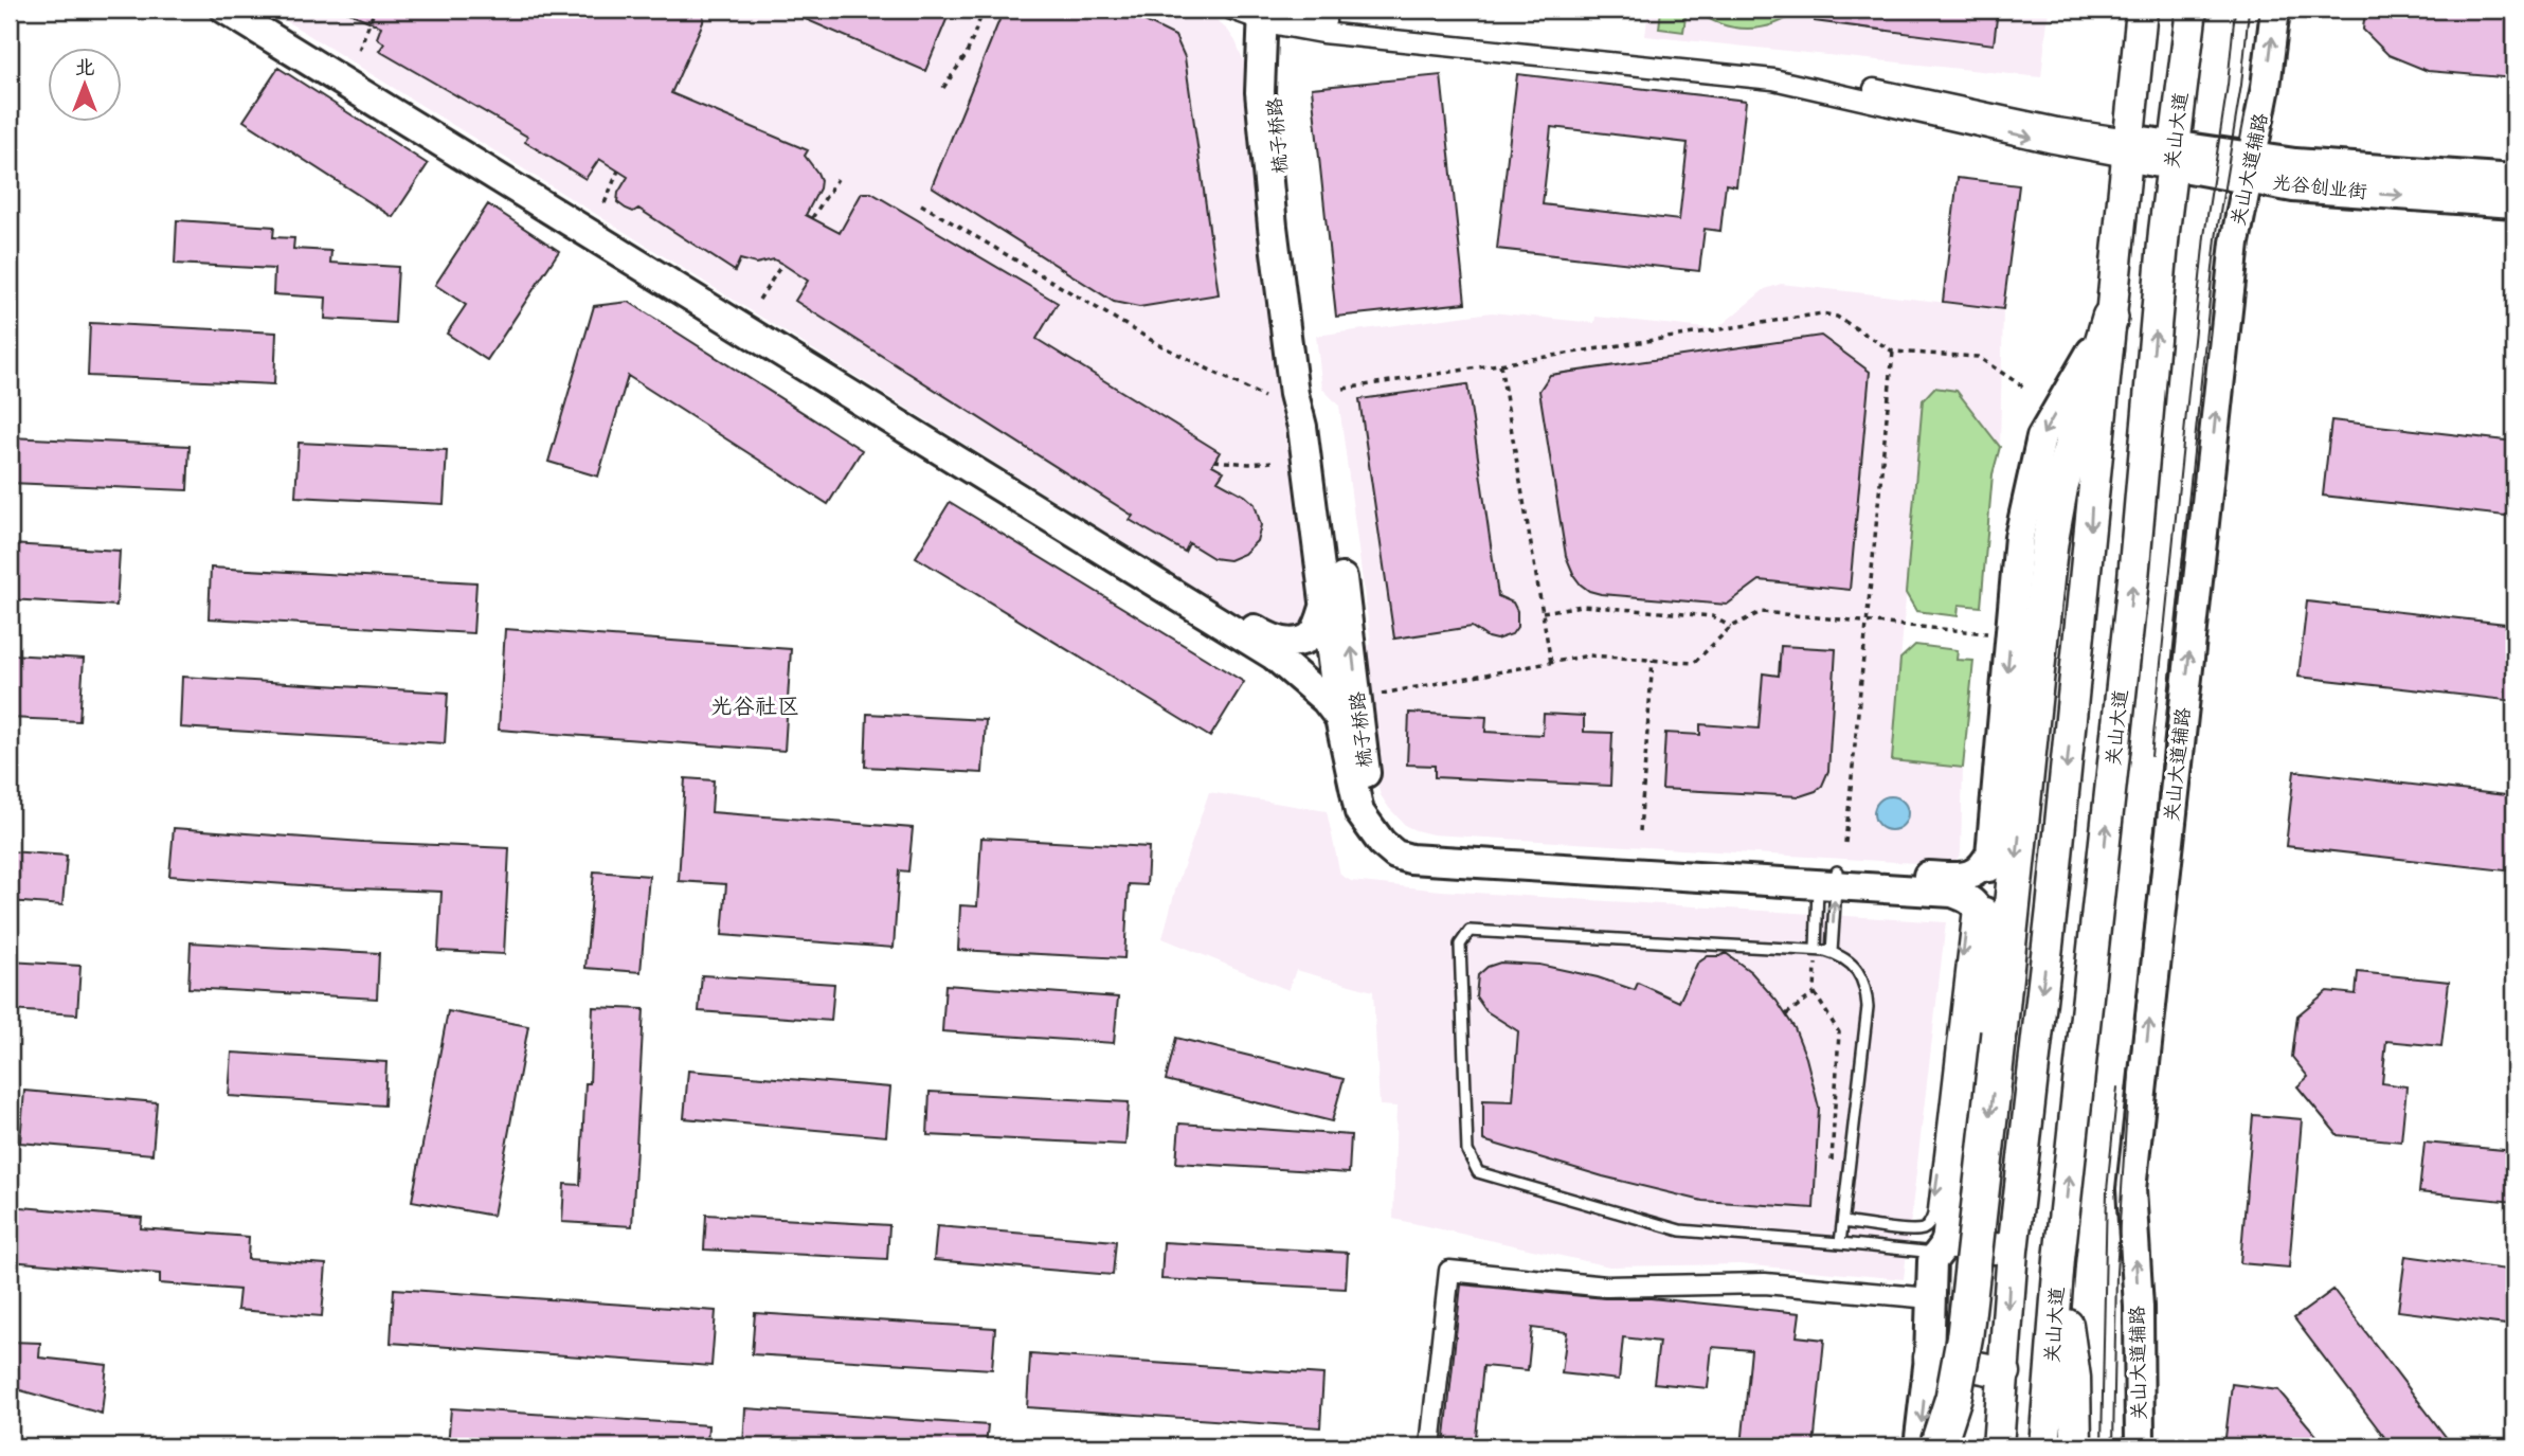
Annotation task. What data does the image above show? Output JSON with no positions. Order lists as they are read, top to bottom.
{
  "streets": {
    "main road": ["关山大道"],
    "street": ["梳子桥路", "关山大道辅路", "光谷创业街"]
  },
  "crossings": [
    ["关山大道", "光谷创业街"],
    ["关山大道辅路", "光谷创业街"]
  ],
  "one_way": ["梳子桥路"],
  "districts": ["光谷社区"],
  "north": "top"
}
